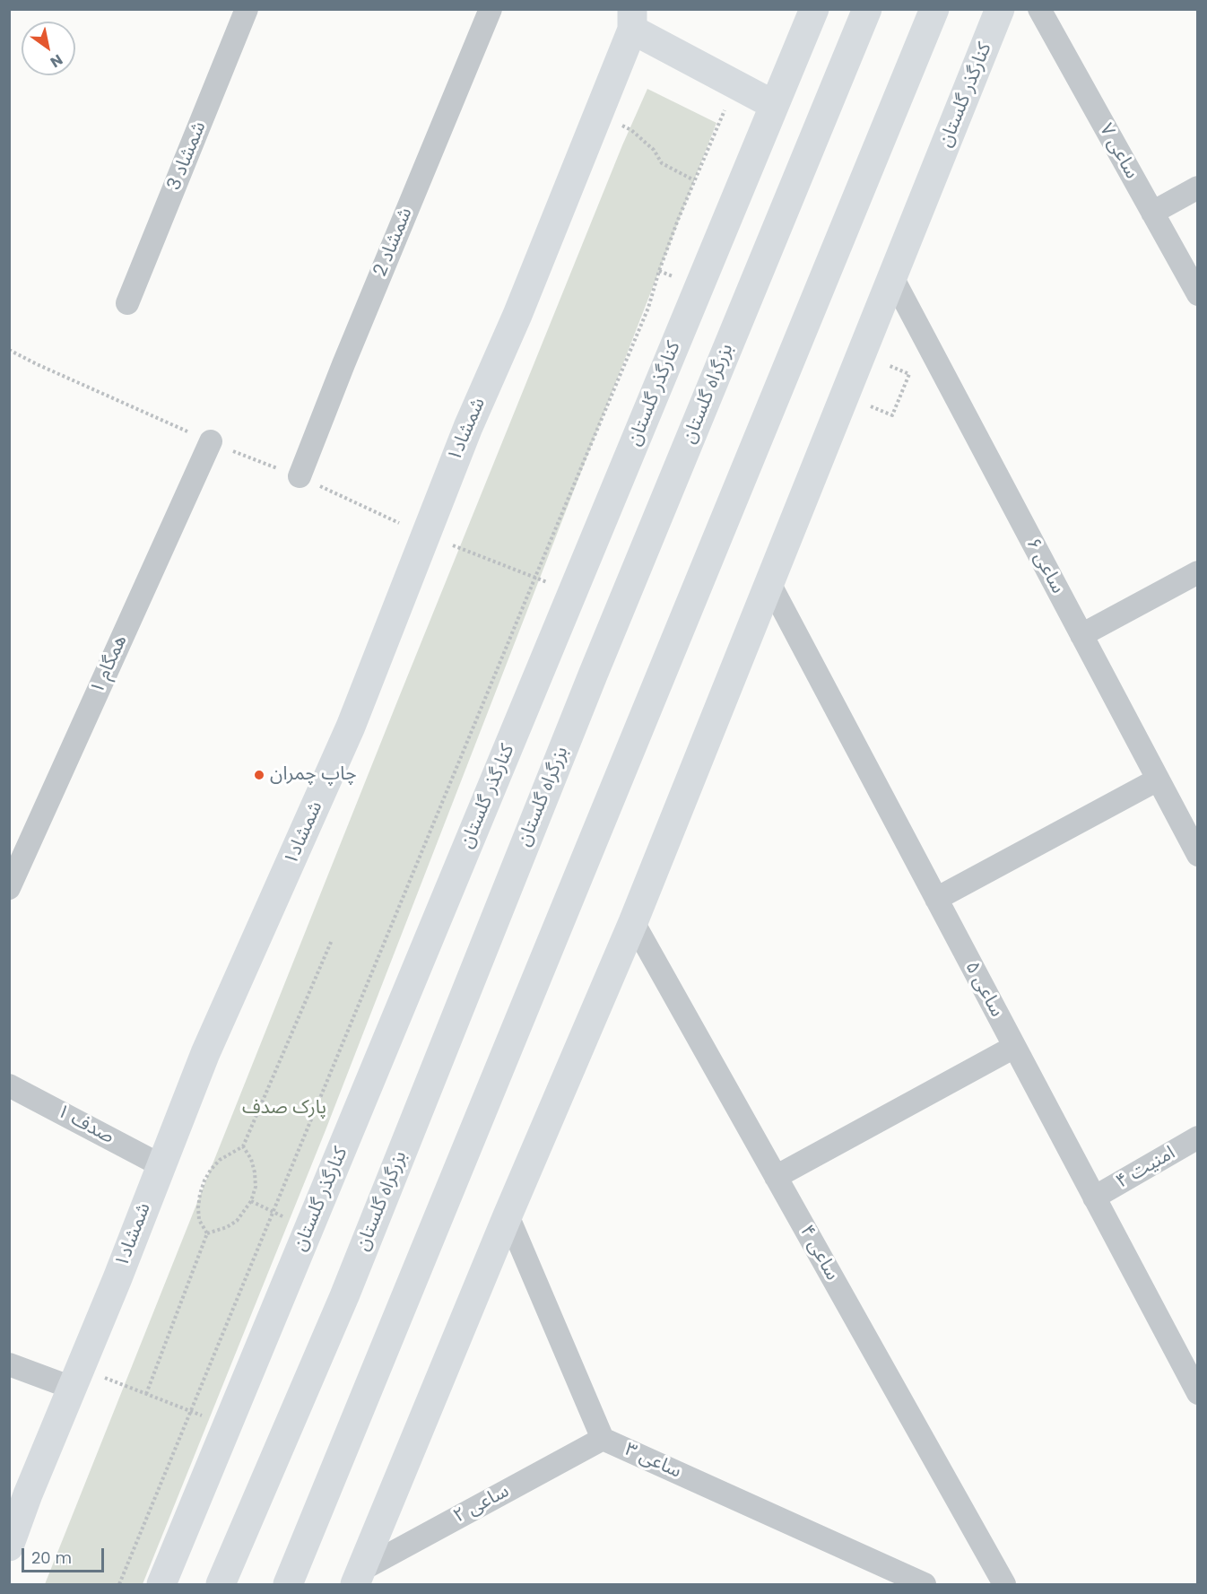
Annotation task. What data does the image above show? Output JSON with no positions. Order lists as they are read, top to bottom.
{
  "streets": {
    "main road": ["کنارگذر گلستان", "بزرگراه گلستان", "شمشاد۱"],
    "street": [
      "ساعی ۷",
      "شمشاد 3",
      "شمشاد 2",
      "ساعی ۶",
      "همگام ۱",
      "ساعی ۵",
      "صدف ۱",
      "امنیت ۴",
      "ساعی ۴",
      "ساعی ۳",
      "ساعی ۲"
    ]
  },
  "crossings": [
    ["کنارگذر گلستان", "ساعی ۶"],
    ["کنارگذر گلستان", "ساعی ۵"],
    ["کنارگذر گلستان", "ساعی ۴"],
    ["کنارگذر گلستان", "ساعی ۳"],
    ["کنارگذر گلستان", "ساعی ۲"],
    ["شمشاد۱", "صدف ۱"],
    ["ساعی ۵", "امنیت ۴"],
    ["ساعی ۳", "ساعی ۲"]
  ],
  "parks": ["پارک صدف"],
  "places": ["چاپ چمران"],
  "scale_bar": "20 m",
  "north": "bottom right"
}
